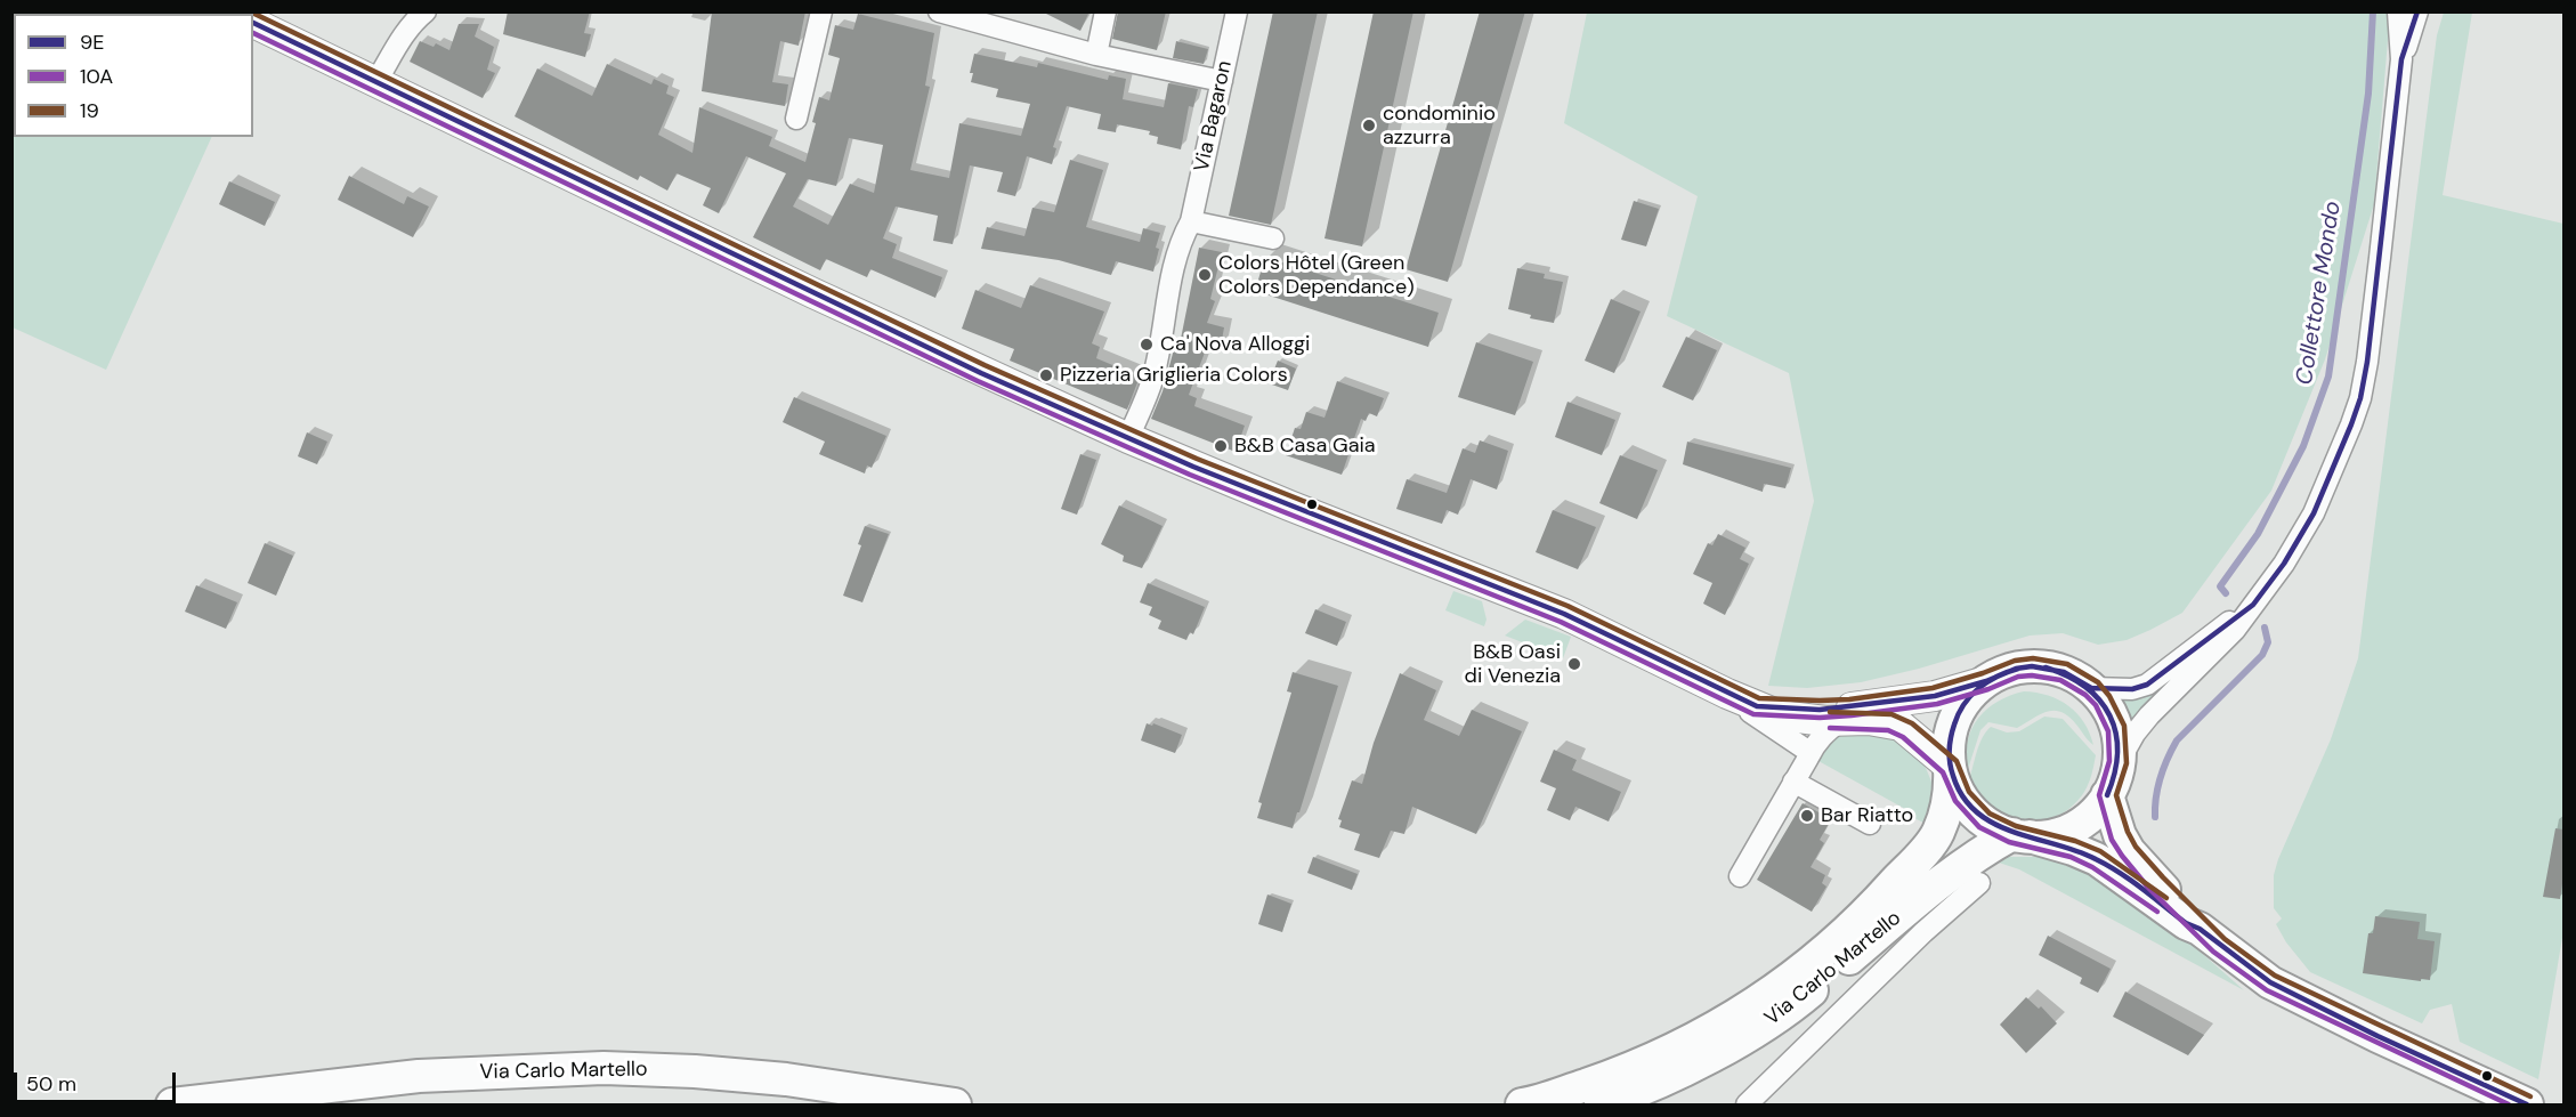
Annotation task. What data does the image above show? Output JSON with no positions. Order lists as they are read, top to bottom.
{
  "streets": {
    "main road": ["Via Carlo Martello"],
    "street": ["Via Bagaron"]
  },
  "water": ["Collettore Mondo"],
  "places": [
    "condominio azzurra",
    "Colors Hôtel (Green Colors Dependance)",
    "Ca' Nova Alloggi",
    "Pizzeria Griglieria Colors",
    "B&B Casa Gaia",
    "B&B Oasi di Venezia",
    "Bar Riatto"
  ],
  "lines": ["transit line 9E", "transit line 19", "transit line 10A"],
  "legend": ["9E", "10A", "19"],
  "scale_bar": "50 m"
}
